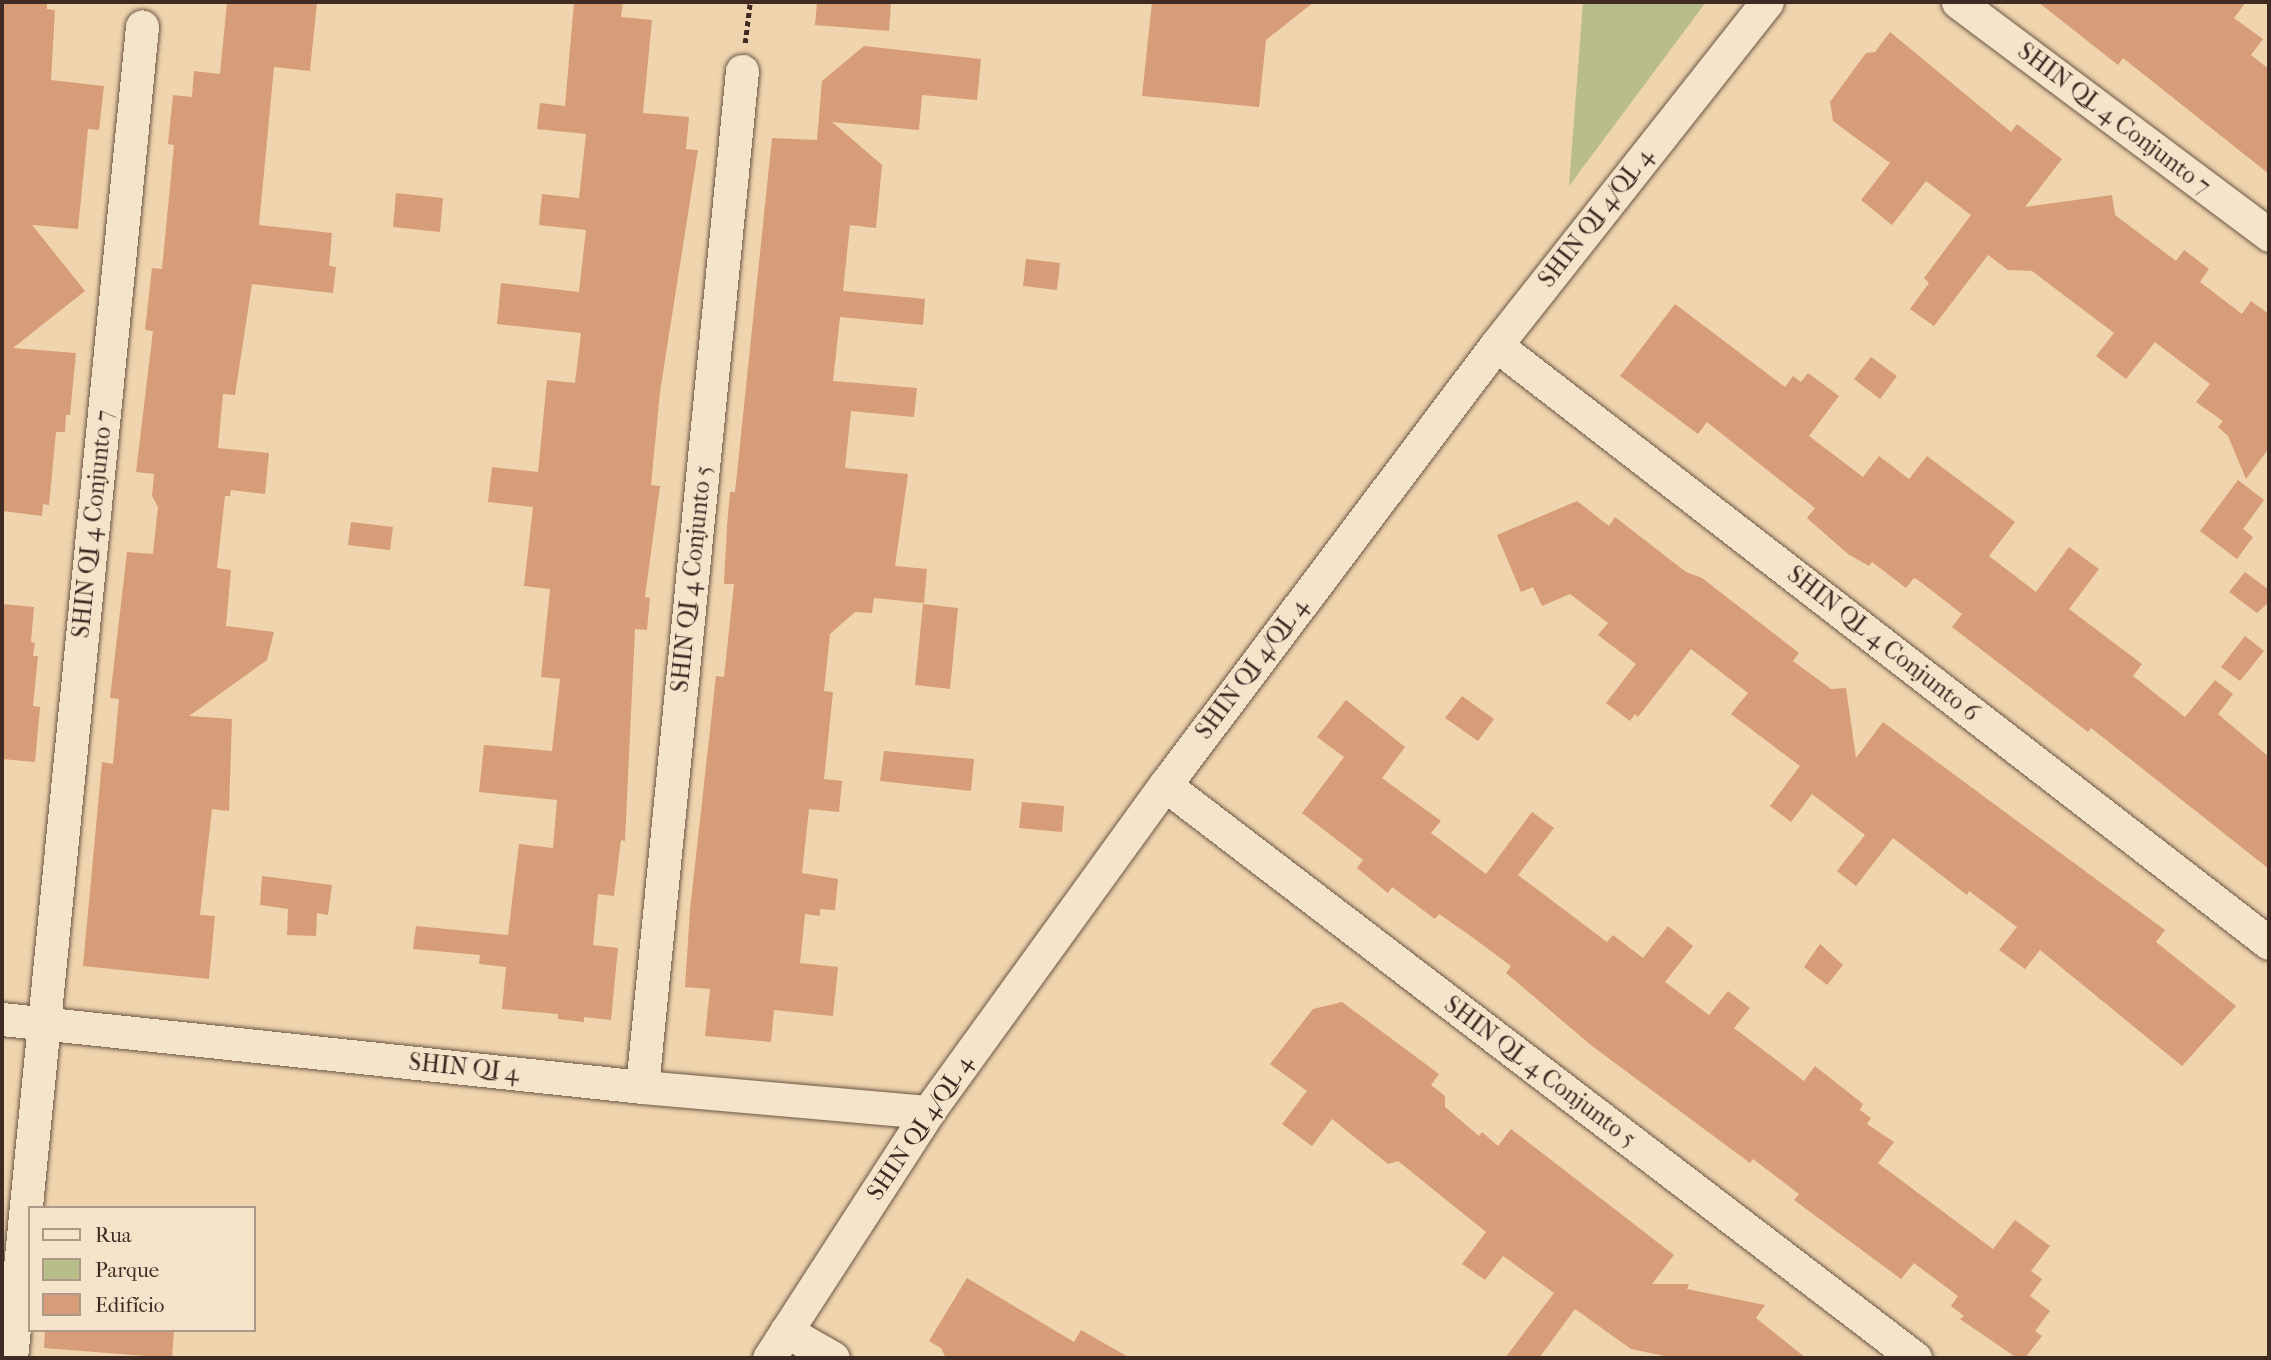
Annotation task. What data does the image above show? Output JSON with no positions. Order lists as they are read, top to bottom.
{
  "streets": {
    "street": [
      "SHIN QL 4 Conjunto 7",
      "SHIN QI 4/QL 4",
      "SHIN QI 4 Conjunto 7",
      "SHIN QI 4 Conjunto 5",
      "SHIN QL 4 Conjunto 6",
      "SHIN QI 4",
      "SHIN QL 4 Conjunto 5"
    ]
  },
  "crossings": [
    ["SHIN QI 4/QL 4", "SHIN QL 4 Conjunto 6"],
    ["SHIN QI 4/QL 4", "SHIN QI 4"],
    ["SHIN QI 4/QL 4", "SHIN QL 4 Conjunto 5"],
    ["SHIN QI 4 Conjunto 7", "SHIN QI 4"],
    ["SHIN QI 4 Conjunto 5", "SHIN QI 4"]
  ],
  "legend": ["Rua", "Parque", "Edifício"]
}
